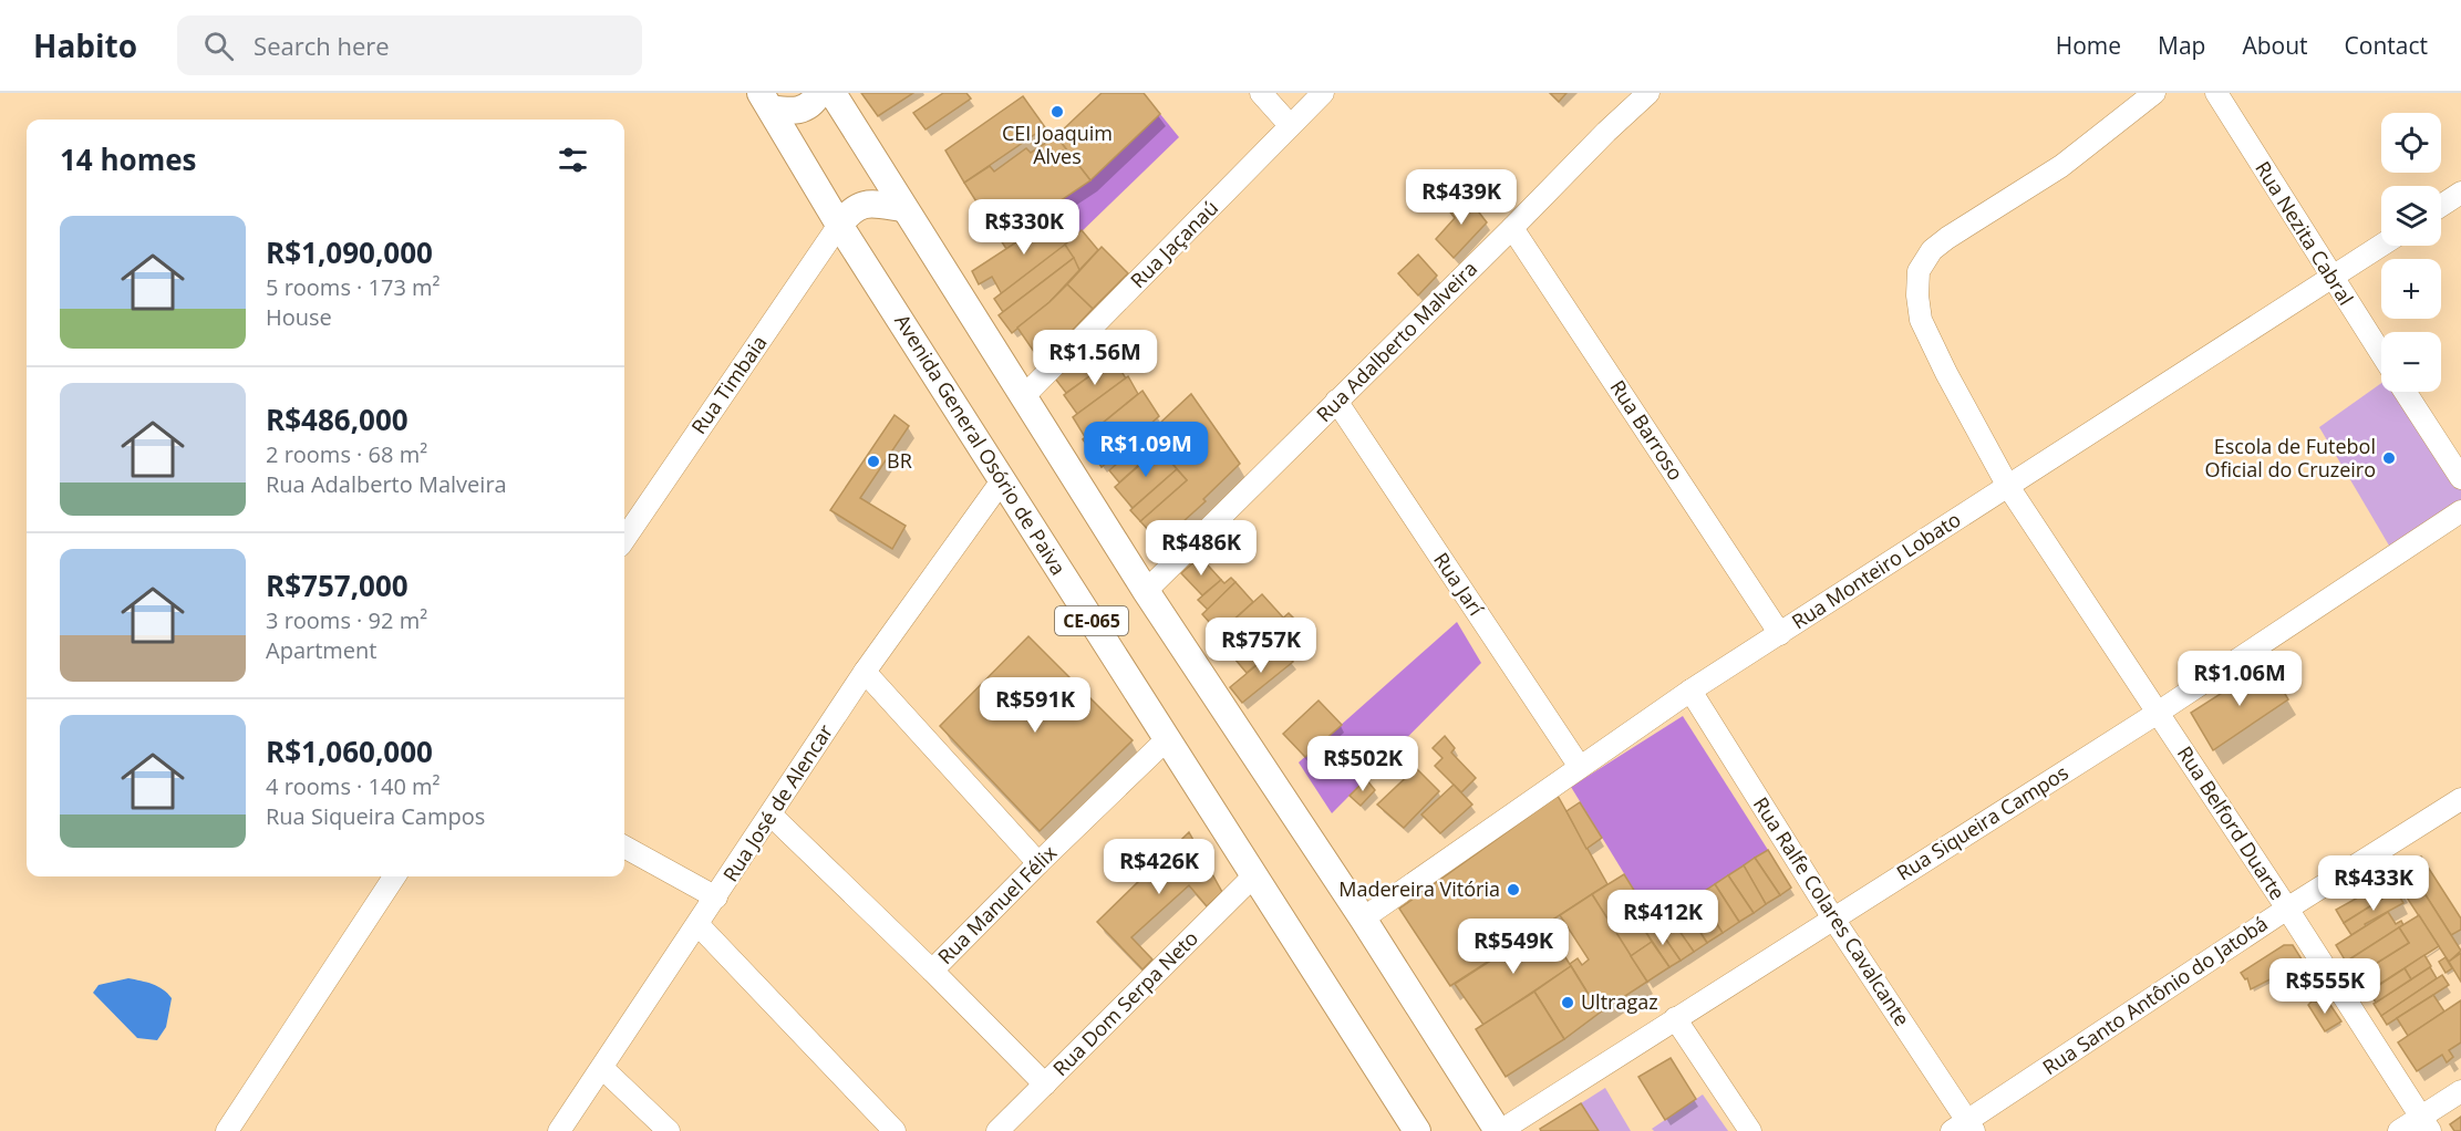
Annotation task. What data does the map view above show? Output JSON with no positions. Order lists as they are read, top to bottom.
{
  "streets": {
    "main road": ["Avenida General Osório de Paiva", "CE-065"],
    "street": [
      "Rua Nezita Cabral",
      "Rua Jaçanaú",
      "Rua Adalberto Malveira",
      "Rua Timbaia",
      "Rua Barroso",
      "Rua Monteiro Lobato",
      "Rua Jarí",
      "Rua José de Alencar",
      "Rua Siqueira Campos",
      "Rua Belford Duarte",
      "Rua Manuel Félix",
      "Rua Ralfe Colares Cavalcante",
      "Rua Santo Antônio do Jatobá",
      "Rua Dom Serpa Neto"
    ]
  },
  "crossings": [
    ["Rua Nezita Cabral", "Rua Monteiro Lobato"],
    ["Rua Jaçanaú", "CE-065"],
    ["Rua Adalberto Malveira", "Rua Barroso"],
    ["Rua Adalberto Malveira", "Rua Jarí"],
    ["Rua Adalberto Malveira", "CE-065"],
    ["Rua Timbaia", "Avenida General Osório de Paiva"],
    ["Rua Barroso", "Rua Monteiro Lobato"],
    ["Avenida General Osório de Paiva", "Rua José de Alencar"],
    ["Avenida General Osório de Paiva", "Rua Manuel Félix"],
    ["Avenida General Osório de Paiva", "Rua Dom Serpa Neto"],
    ["Rua Monteiro Lobato", "Rua Jarí"],
    ["Rua Monteiro Lobato", "CE-065"],
    ["Rua Monteiro Lobato", "Rua Belford Duarte"],
    ["Rua Monteiro Lobato", "Rua Ralfe Colares Cavalcante"],
    ["CE-065", "Rua Siqueira Campos"],
    ["Rua José de Alencar", "Rua Manuel Félix"],
    ["Rua Siqueira Campos", "Rua Belford Duarte"],
    ["Rua Siqueira Campos", "Rua Ralfe Colares Cavalcante"],
    ["Rua Belford Duarte", "Rua Santo Antônio do Jatobá"],
    ["Rua Ralfe Colares Cavalcante", "Rua Santo Antônio do Jatobá"]
  ],
  "places": [
    "CEI Joaquim Alves",
    "Escola de Futebol Oficial do Cruzeiro",
    "BR",
    "Madereira Vitória",
    "Ultragaz"
  ],
  "page": {
    "header": "Habito",
    "search": "Search here",
    "nav": [
      "Home",
      "Map",
      "About",
      "Contact"
    ],
    "map_buttons": ["+", "−"],
    "heading": "14 homes",
    "price": [
      "R$439K",
      "R$330K",
      "R$1.56M",
      "R$1.09M",
      "R$486K",
      "R$757K",
      "R$1.06M",
      "R$591K",
      "R$502K",
      "R$426K",
      "R$433K",
      "R$412K",
      "R$549K",
      "R$555K"
    ],
    "list": [
      {
        "name": "R$1,090,000",
        "note": "5 rooms · 173 m² · House"
      },
      {
        "name": "R$486,000",
        "note": "2 rooms · 68 m² · Rua Adalberto Malveira"
      },
      {
        "name": "R$757,000",
        "note": "3 rooms · 92 m² · Apartment"
      },
      {
        "name": "R$1,060,000",
        "note": "4 rooms · 140 m² · Rua Siqueira Campos"
      }
    ]
  }
}
